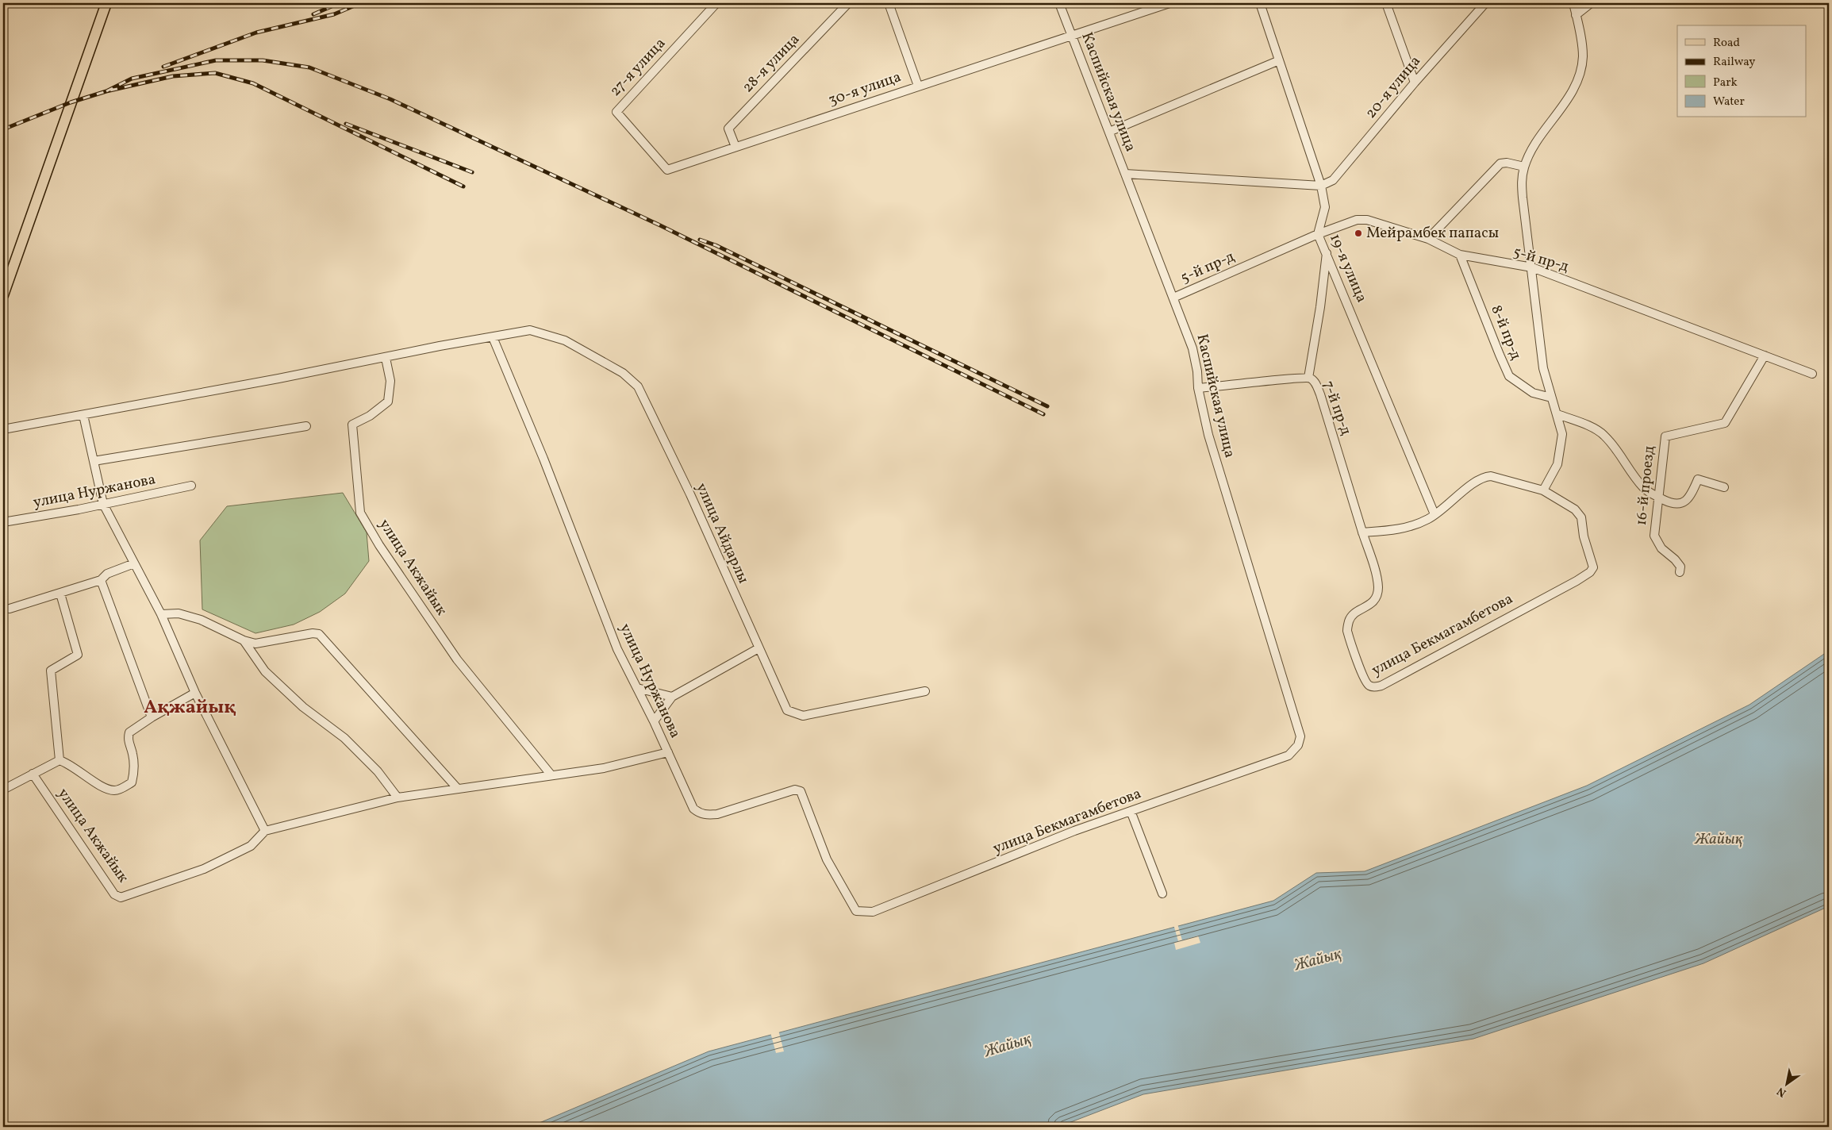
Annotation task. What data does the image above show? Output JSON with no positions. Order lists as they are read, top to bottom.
{
  "streets": {
    "street": [
      "28-я улица",
      "27-я улица",
      "20-я улица",
      "30-я улица",
      "Каспийская улица",
      "5-й пр-д",
      "19-я улица",
      "8-й пр-д",
      "7-й пр-д",
      "16-й проезд",
      "улица Нуржанова",
      "улица Айдарлы",
      "улица Акжайык",
      "улица Бекмагамбетова"
    ]
  },
  "crossings": [
    ["28-я улица", "30-я улица"],
    ["27-я улица", "30-я улица"],
    ["20-я улица", "19-я улица"],
    ["30-я улица", "Каспийская улица"],
    ["Каспийская улица", "5-й пр-д"],
    ["Каспийская улица", "7-й пр-д"],
    ["Каспийская улица", "улица Бекмагамбетова"],
    ["5-й пр-д", "19-я улица"],
    ["5-й пр-д", "8-й пр-д"],
    ["5-й пр-д", "16-й проезд"],
    ["7-й пр-д", "улица Бекмагамбетова"],
    ["улица Нуржанова", "улица Айдарлы"],
    ["улица Нуржанова", "улица Бекмагамбетова"],
    ["улица Айдарлы", "улица Акжайык"]
  ],
  "districts": ["Ақжайық"],
  "water": ["Жайық"],
  "places": ["Мейрамбек папасы"],
  "legend": [
    "Road",
    "Railway",
    "Park",
    "Water"
  ],
  "north": "bottom left"
}
